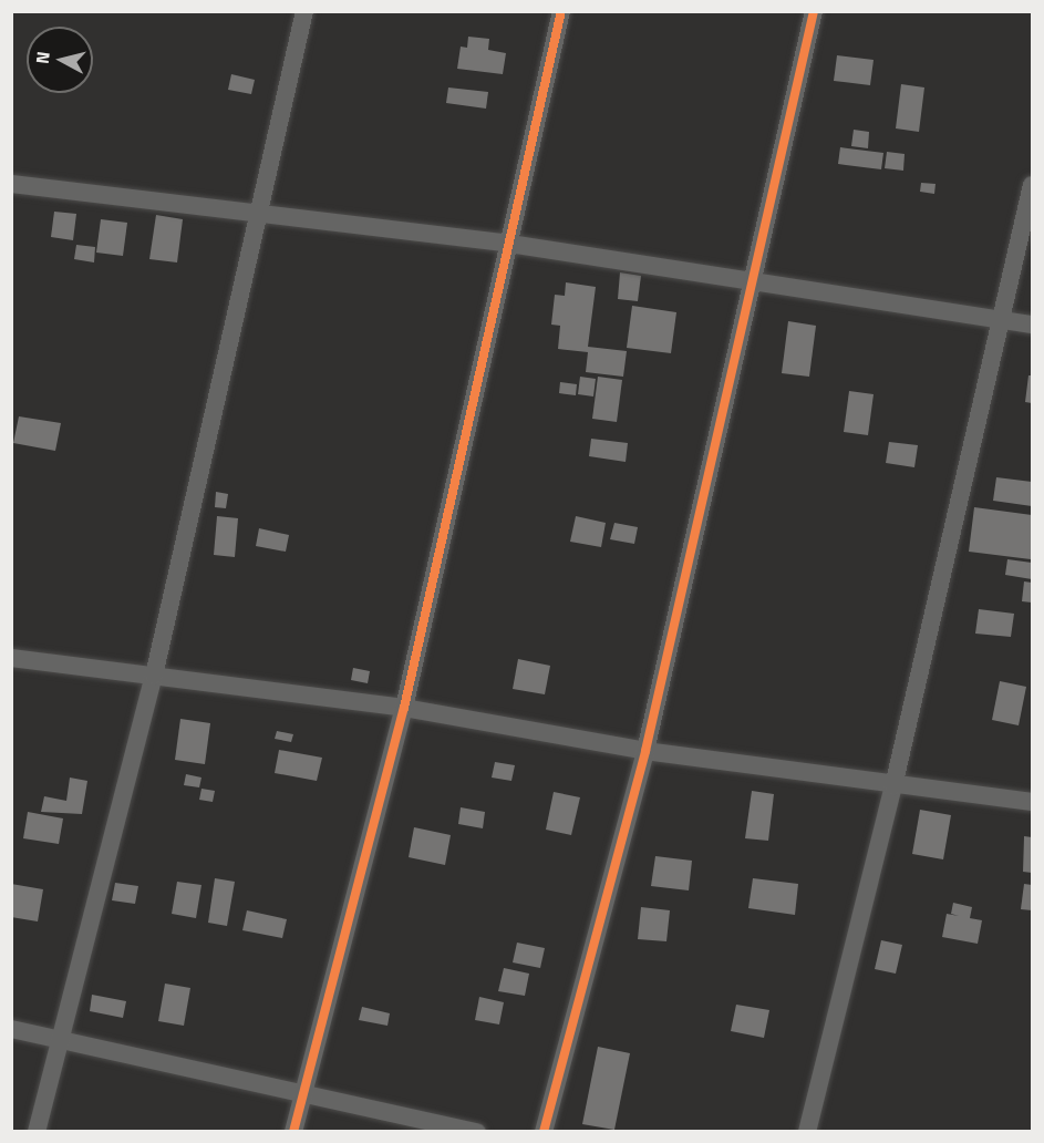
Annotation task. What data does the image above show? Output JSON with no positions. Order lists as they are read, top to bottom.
{
  "north": "left"
}
